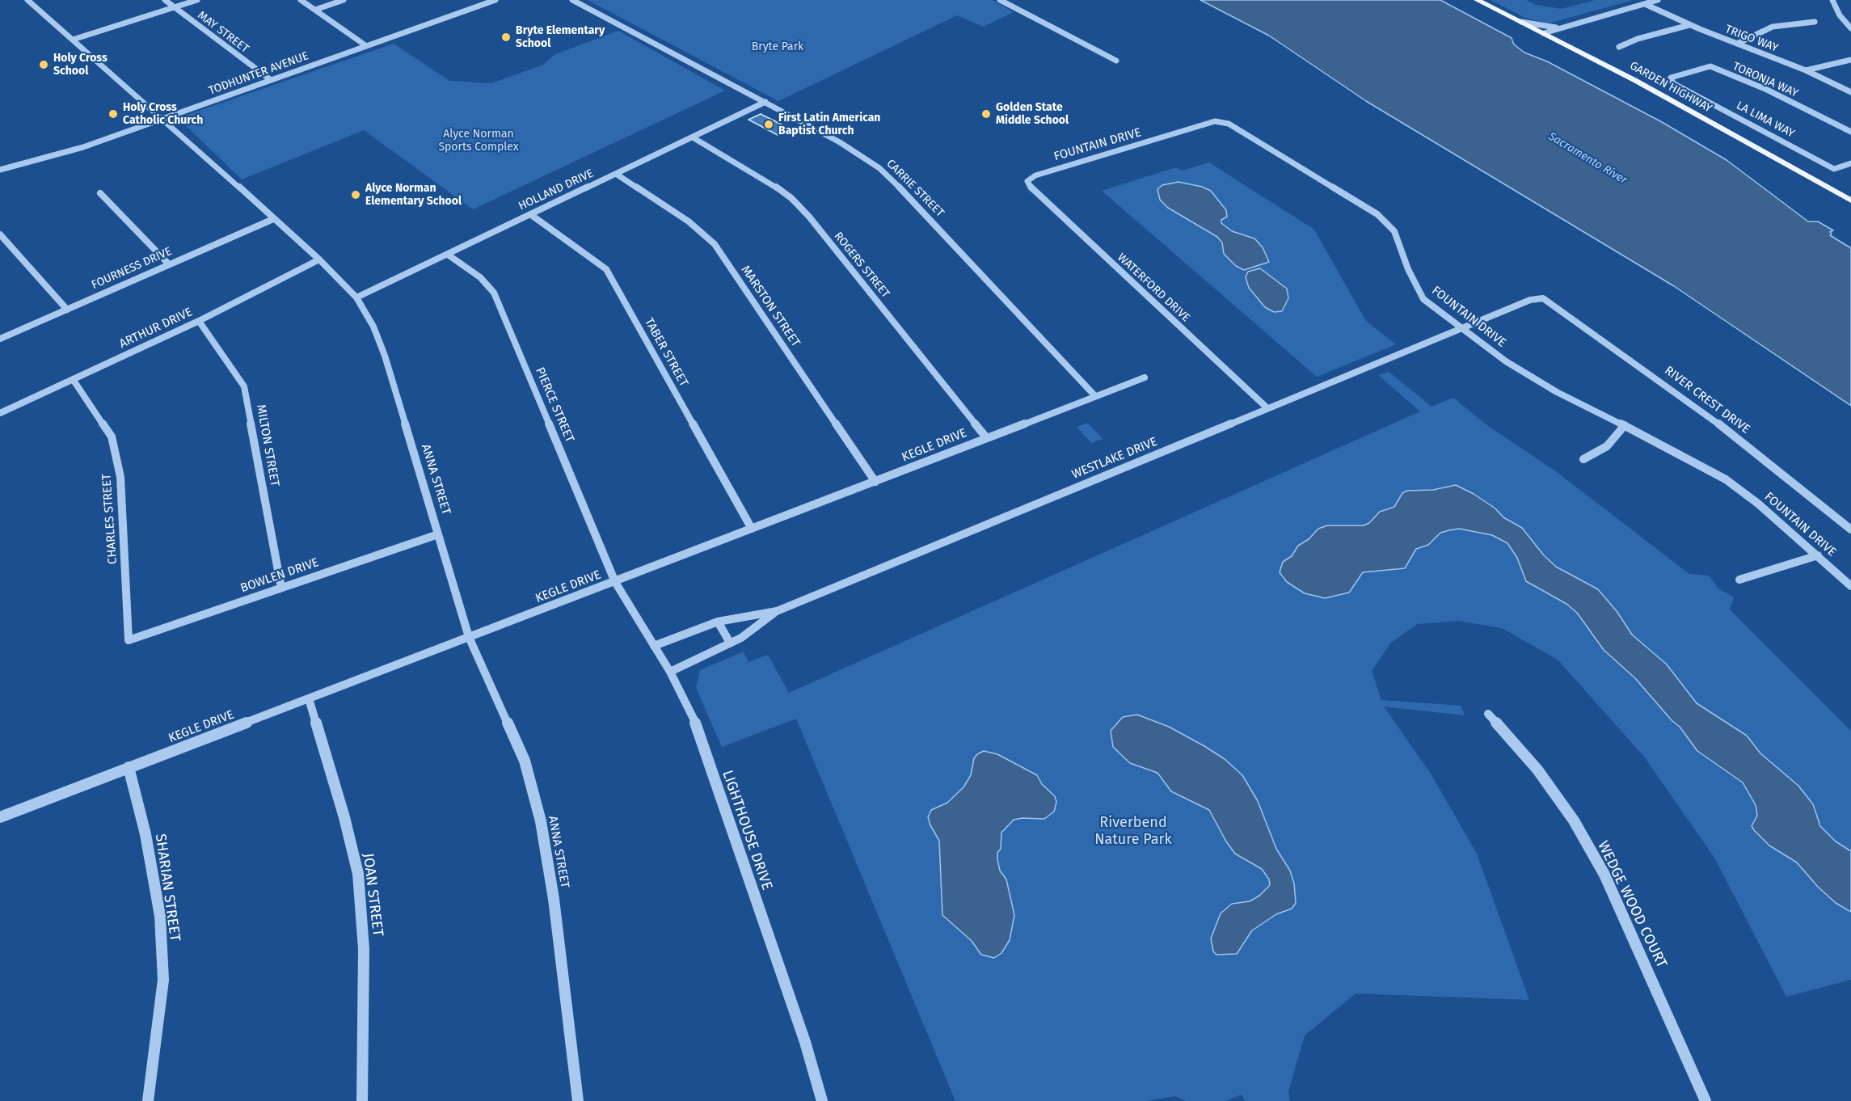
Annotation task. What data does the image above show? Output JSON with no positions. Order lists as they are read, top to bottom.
{
  "streets": {
    "main road": ["GARDEN HIGHWAY"],
    "street": [
      "MAY STREET",
      "TRIGO WAY",
      "TODHUNTER AVENUE",
      "TORONJA WAY",
      "LA LIMA WAY",
      "FOUNTAIN DRIVE",
      "CARRIE STREET",
      "HOLLAND DRIVE",
      "ROGERS STREET",
      "FOURNESS DRIVE",
      "WATERFORD DRIVE",
      "MARSTON STREET",
      "ARTHUR DRIVE",
      "TABER STREET",
      "RIVER CREST DRIVE",
      "PIERCE STREET",
      "MILTON STREET",
      "KEGLE DRIVE",
      "WESTLAKE DRIVE",
      "ANNA STREET",
      "CHARLES STREET",
      "BOWLEN DRIVE",
      "LIGHTHOUSE DRIVE",
      "SHARIAN STREET",
      "JOAN STREET",
      "WEDGE WOOD COURT"
    ]
  },
  "crossings": [
    ["MAY STREET", "TODHUNTER AVENUE"],
    ["TODHUNTER AVENUE", "ANNA STREET"],
    ["TORONJA WAY", "LA LIMA WAY"],
    ["FOUNTAIN DRIVE", "WATERFORD DRIVE"],
    ["FOUNTAIN DRIVE", "WESTLAKE DRIVE"],
    ["CARRIE STREET", "HOLLAND DRIVE"],
    ["CARRIE STREET", "KEGLE DRIVE"],
    ["HOLLAND DRIVE", "ROGERS STREET"],
    ["HOLLAND DRIVE", "MARSTON STREET"],
    ["HOLLAND DRIVE", "TABER STREET"],
    ["HOLLAND DRIVE", "PIERCE STREET"],
    ["HOLLAND DRIVE", "ANNA STREET"],
    ["ROGERS STREET", "KEGLE DRIVE"],
    ["FOURNESS DRIVE", "ANNA STREET"],
    ["WATERFORD DRIVE", "WESTLAKE DRIVE"],
    ["MARSTON STREET", "KEGLE DRIVE"],
    ["ARTHUR DRIVE", "MILTON STREET"],
    ["ARTHUR DRIVE", "ANNA STREET"],
    ["ARTHUR DRIVE", "CHARLES STREET"],
    ["TABER STREET", "KEGLE DRIVE"],
    ["RIVER CREST DRIVE", "WESTLAKE DRIVE"],
    ["PIERCE STREET", "KEGLE DRIVE"],
    ["PIERCE STREET", "LIGHTHOUSE DRIVE"],
    ["MILTON STREET", "BOWLEN DRIVE"],
    ["KEGLE DRIVE", "ANNA STREET"],
    ["KEGLE DRIVE", "LIGHTHOUSE DRIVE"],
    ["KEGLE DRIVE", "SHARIAN STREET"],
    ["KEGLE DRIVE", "JOAN STREET"],
    ["WESTLAKE DRIVE", "LIGHTHOUSE DRIVE"],
    ["ANNA STREET", "BOWLEN DRIVE"],
    ["CHARLES STREET", "BOWLEN DRIVE"]
  ],
  "water": ["Sacramento River"],
  "parks": ["Bryte Park", "Alyce Norman Sports Complex", "Riverbend Nature Park"],
  "places": [
    "Bryte Elementary School",
    "Holy Cross School",
    "Holy Cross Catholic Church",
    "Golden State Middle School",
    "First Latin American Baptist Church",
    "Alyce Norman Elementary School"
  ]
}
